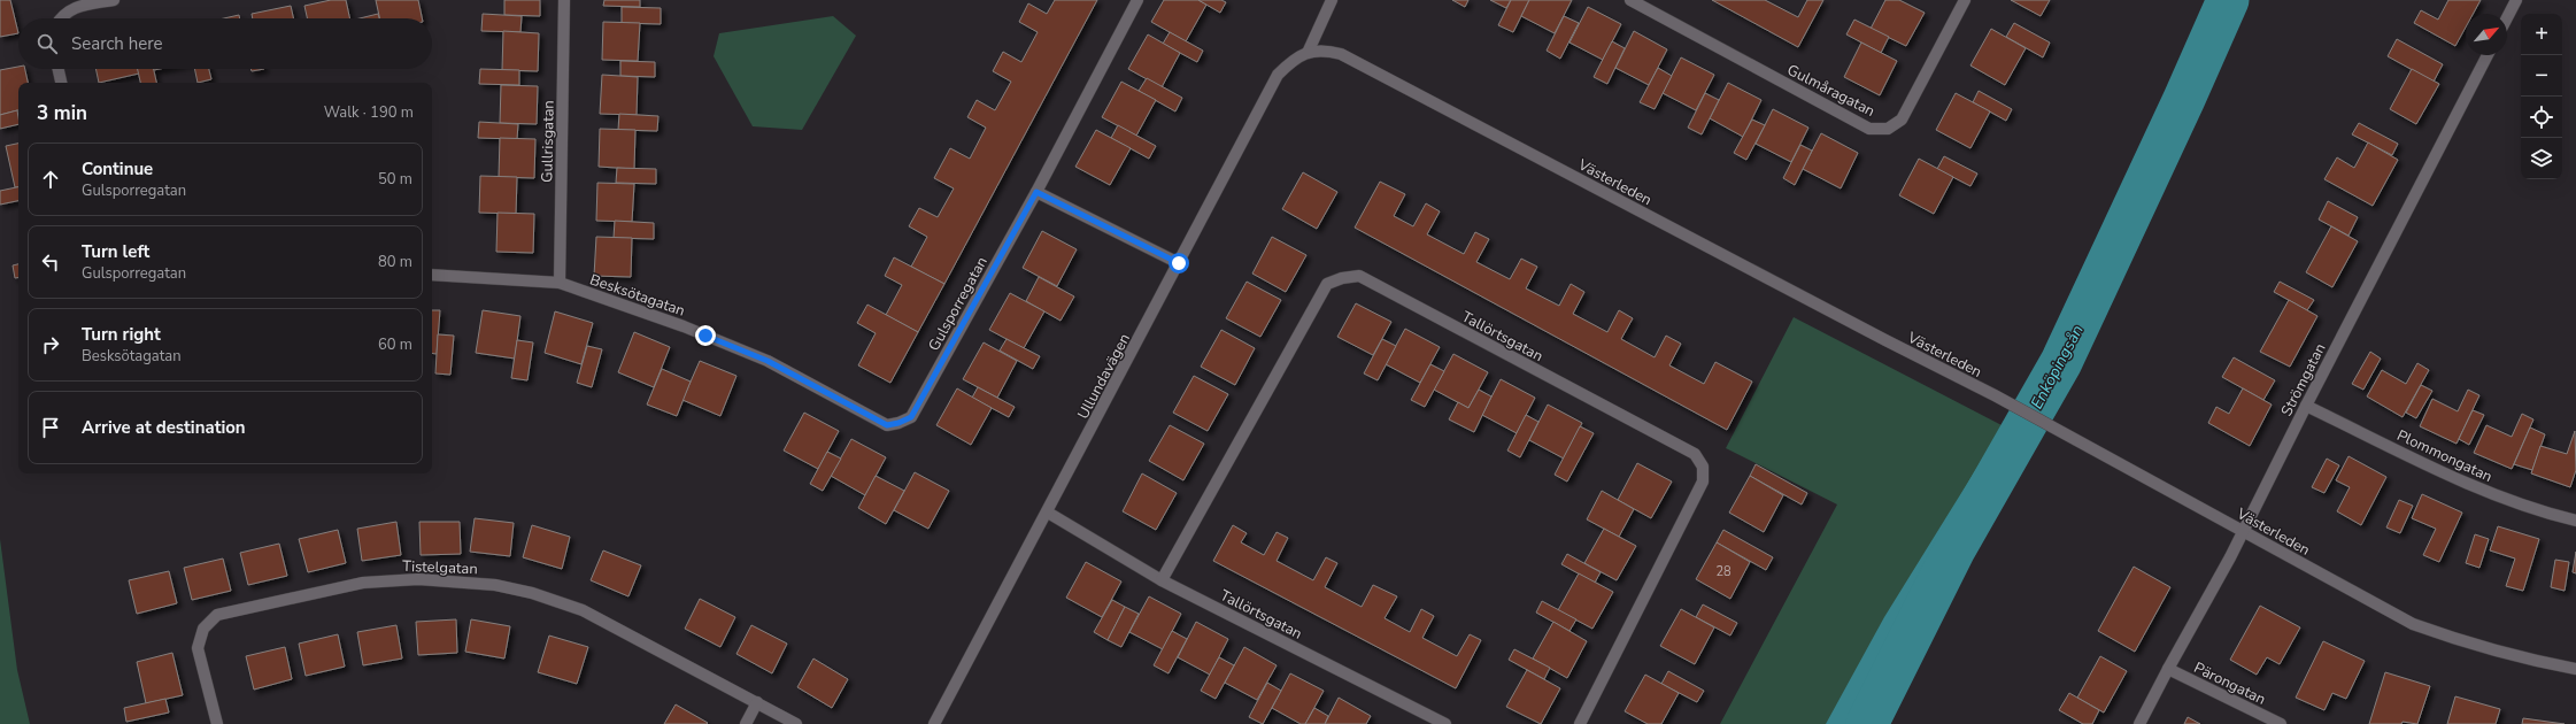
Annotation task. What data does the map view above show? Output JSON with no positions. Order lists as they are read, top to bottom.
{
  "streets": {
    "street": [
      "Gulmåragatan",
      "Gullrisgatan",
      "Västerleden",
      "Besksötagatan",
      "Gulsporregatan",
      "Tallörtsgatan",
      "Ullundavägen",
      "Strömgatan",
      "Plommongatan",
      "Tistelgatan",
      "Pärongatan"
    ]
  },
  "crossings": [
    ["Gullrisgatan", "Besksötagatan"],
    ["Västerleden", "Ullundavägen"],
    ["Västerleden", "Strömgatan"],
    ["Besksötagatan", "Gulsporregatan"],
    ["Tallörtsgatan", "Ullundavägen"],
    ["Strömgatan", "Plommongatan"],
    ["Strömgatan", "Pärongatan"]
  ],
  "water": ["Enköpingsån"],
  "house_numbers": ["28"],
  "north": "top right",
  "page": {
    "map_buttons": ["+", "−"],
    "search": "Search here",
    "heading": ["3 min", "Walk · 190 m"],
    "list": [
      ["Continue", "Gulsporregatan", "50 m"],
      ["Turn left", "Gulsporregatan", "80 m"],
      ["Turn right", "Besksötagatan", "60 m"],
      "Arrive at destination"
    ]
  }
}
